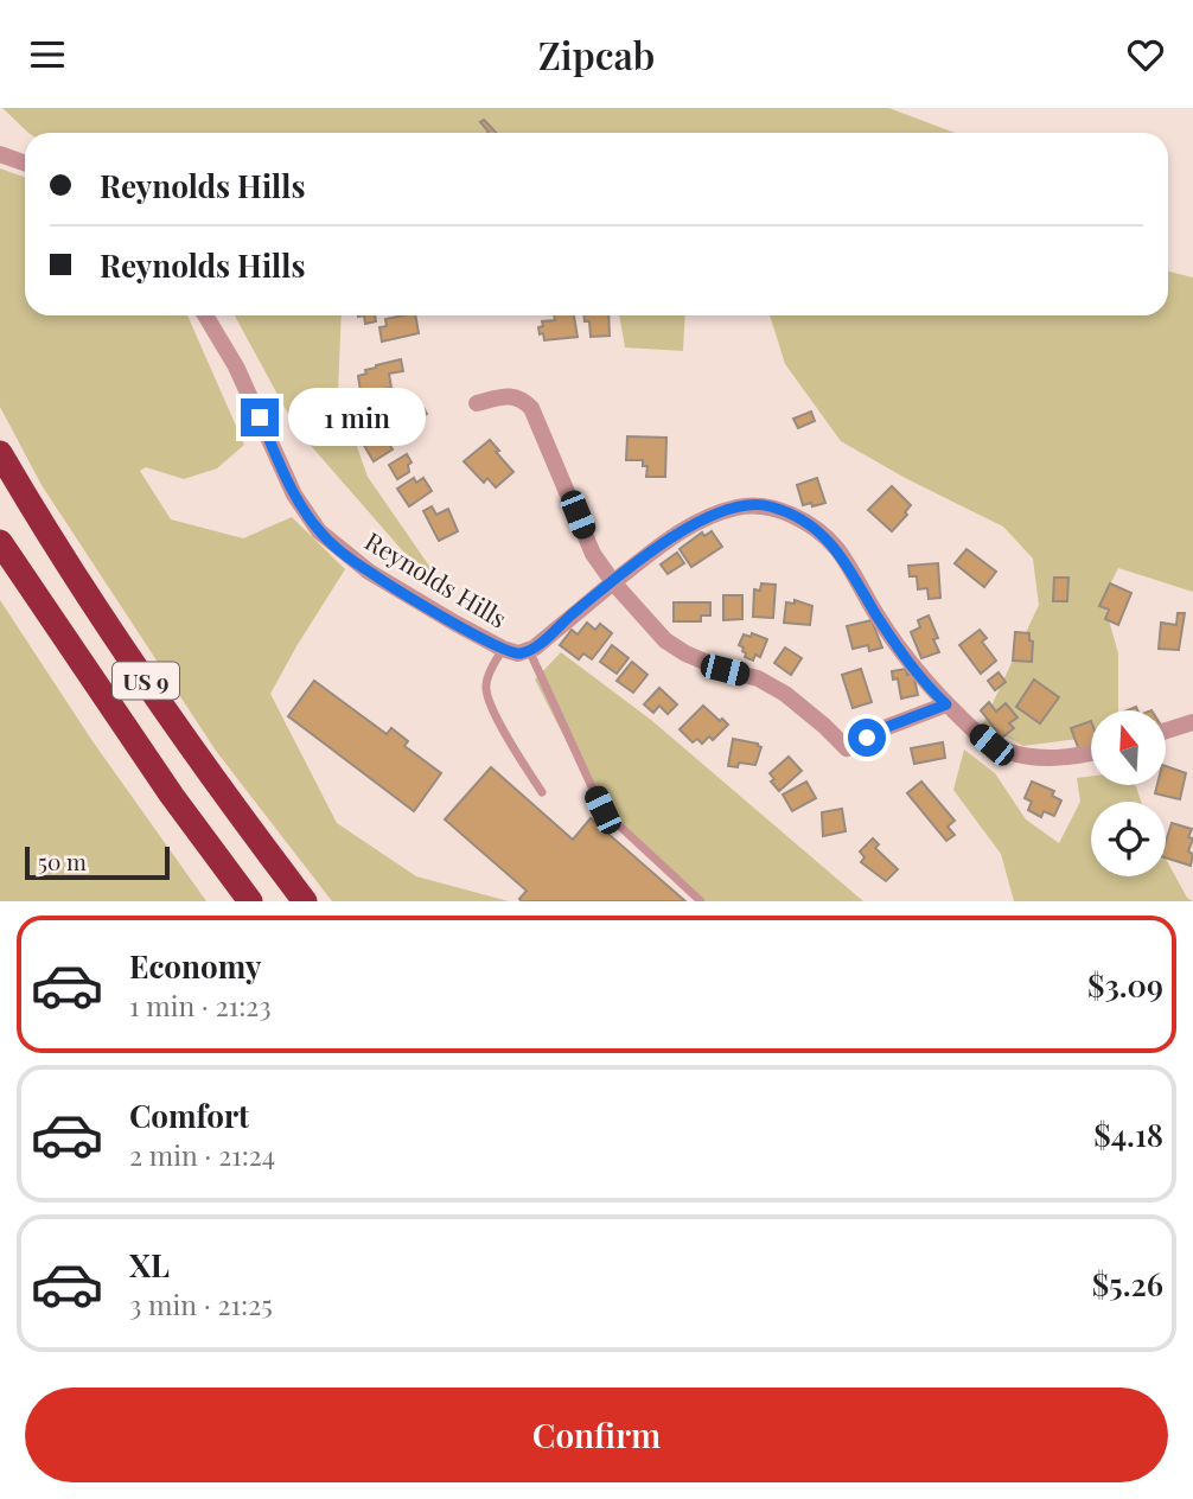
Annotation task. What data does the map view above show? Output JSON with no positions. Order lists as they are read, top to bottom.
{
  "streets": {
    "highway": ["US 9"],
    "street": ["Reynolds Hills"]
  },
  "scale_bar": "50 m",
  "north": "top",
  "page": {
    "header": "Zipcab",
    "banner": ["Reynolds Hills", "Reynolds Hills"],
    "bubble": "1 min",
    "scale": "50 m",
    "list": [
      {
        "name": "Economy",
        "note": "1 min · 21:23",
        "value": "$3.09"
      },
      {
        "name": "Comfort",
        "note": "2 min · 21:24",
        "value": "$4.18"
      },
      {
        "name": "XL",
        "note": "3 min · 21:25",
        "value": "$5.26"
      }
    ],
    "buttons": "Confirm"
  }
}
